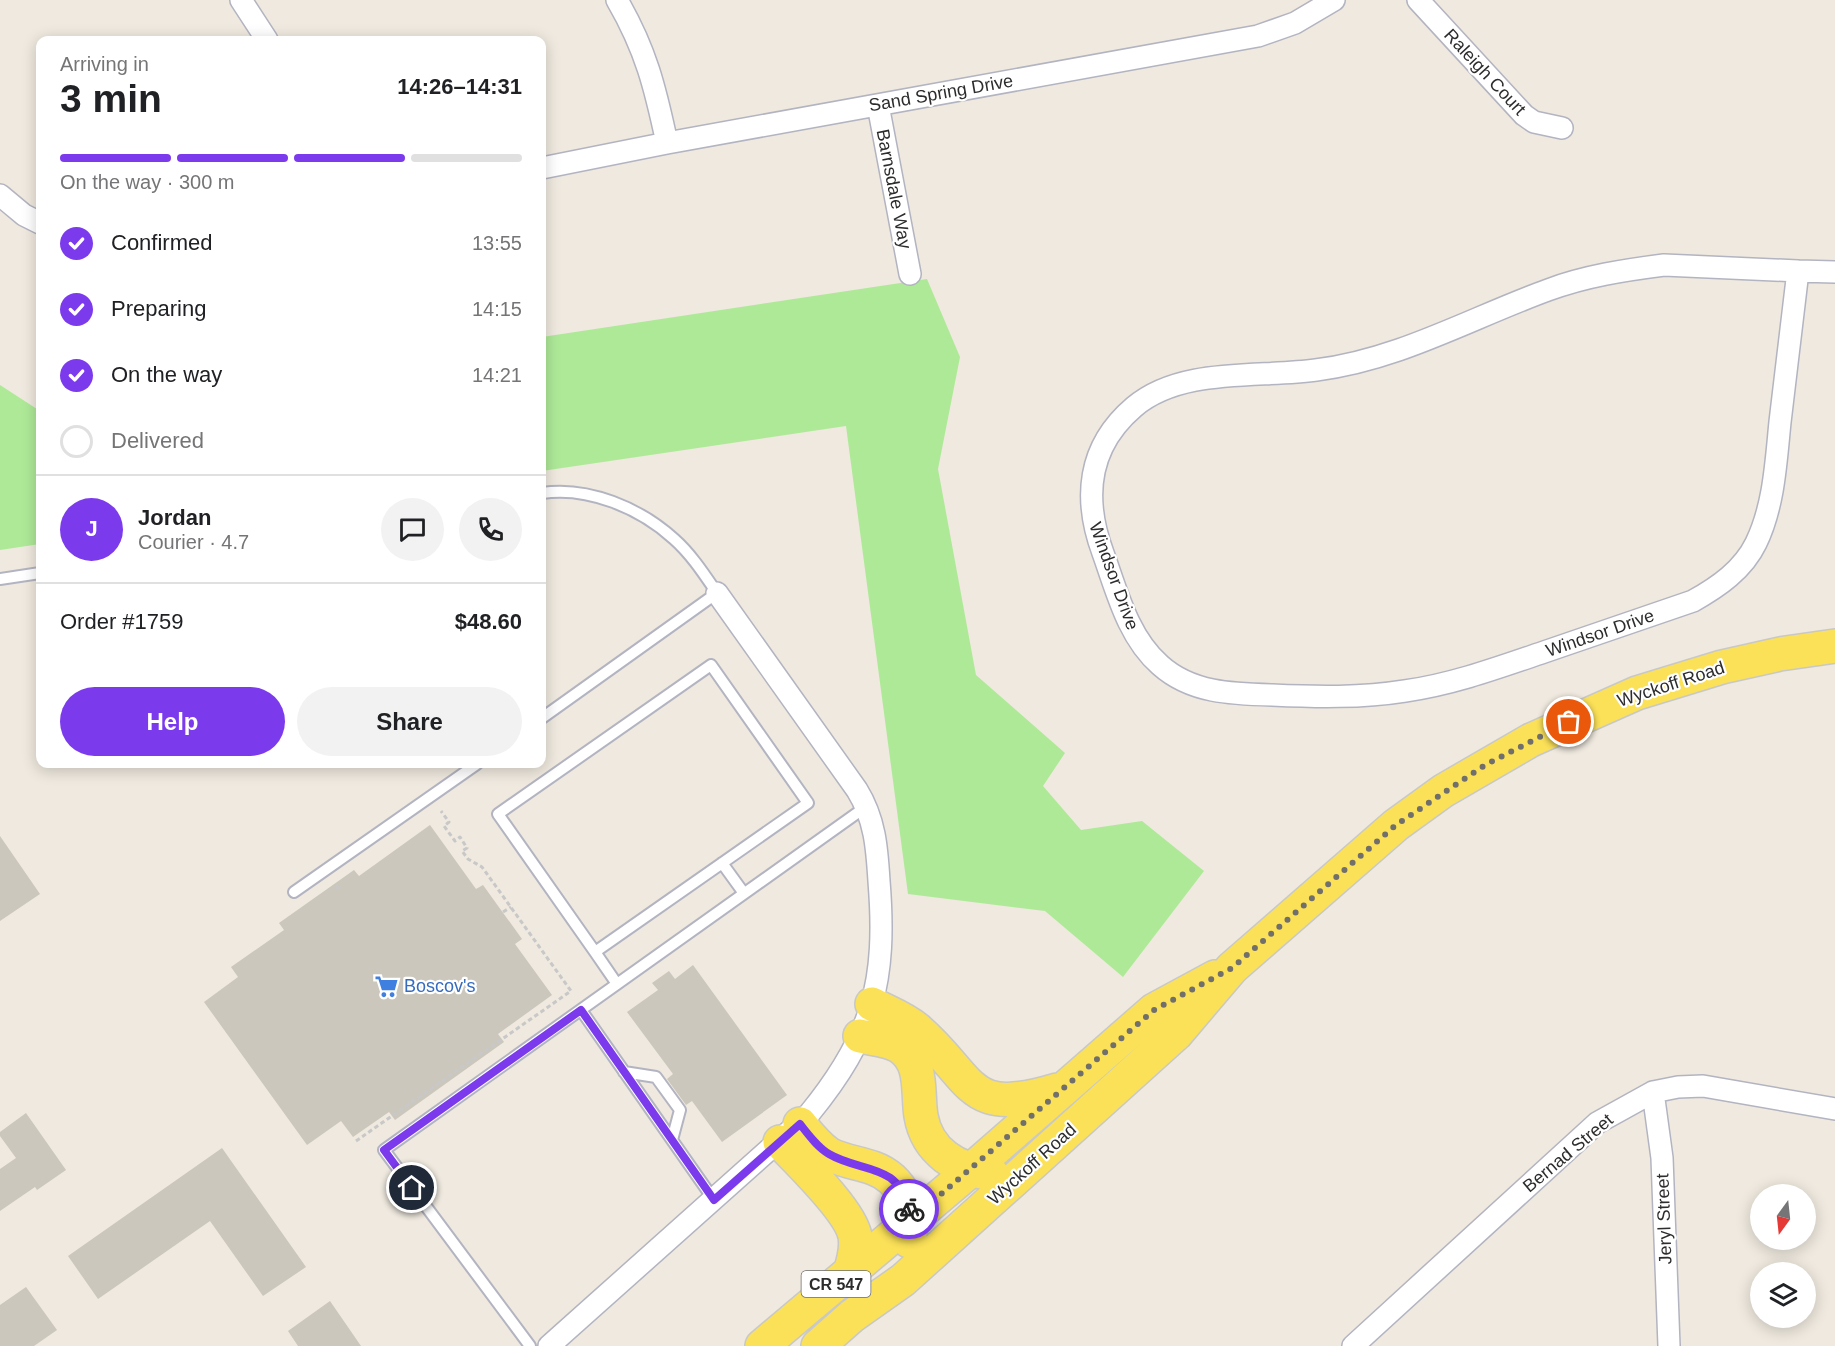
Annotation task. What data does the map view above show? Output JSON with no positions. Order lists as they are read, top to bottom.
{
  "streets": {
    "main road": ["Wyckoff Road", "CR 547"],
    "street": [
      "Raleigh Court",
      "Sand Spring Drive",
      "Barnsdale Way",
      "Windsor Drive",
      "Bernad Street",
      "Jeryl Street"
    ]
  },
  "crossings": [
    ["Sand Spring Drive", "Barnsdale Way"],
    ["Bernad Street", "Jeryl Street"]
  ],
  "places": {
    "supermarket": ["Boscov's"]
  },
  "north": "bottom",
  "page": {
    "heading": ["3 min", "Arriving in", "14:26–14:31"],
    "panel": [
      "Jordan",
      "Courier · 4.7",
      "Order #1759",
      "$48.60"
    ],
    "bar": "On the way · 300 m",
    "list": [
      ["Confirmed", "13:55"],
      ["Preparing", "14:15"],
      ["On the way", "14:21"],
      "Delivered"
    ],
    "round": "J",
    "buttons": ["Help", "Share"]
  }
}
